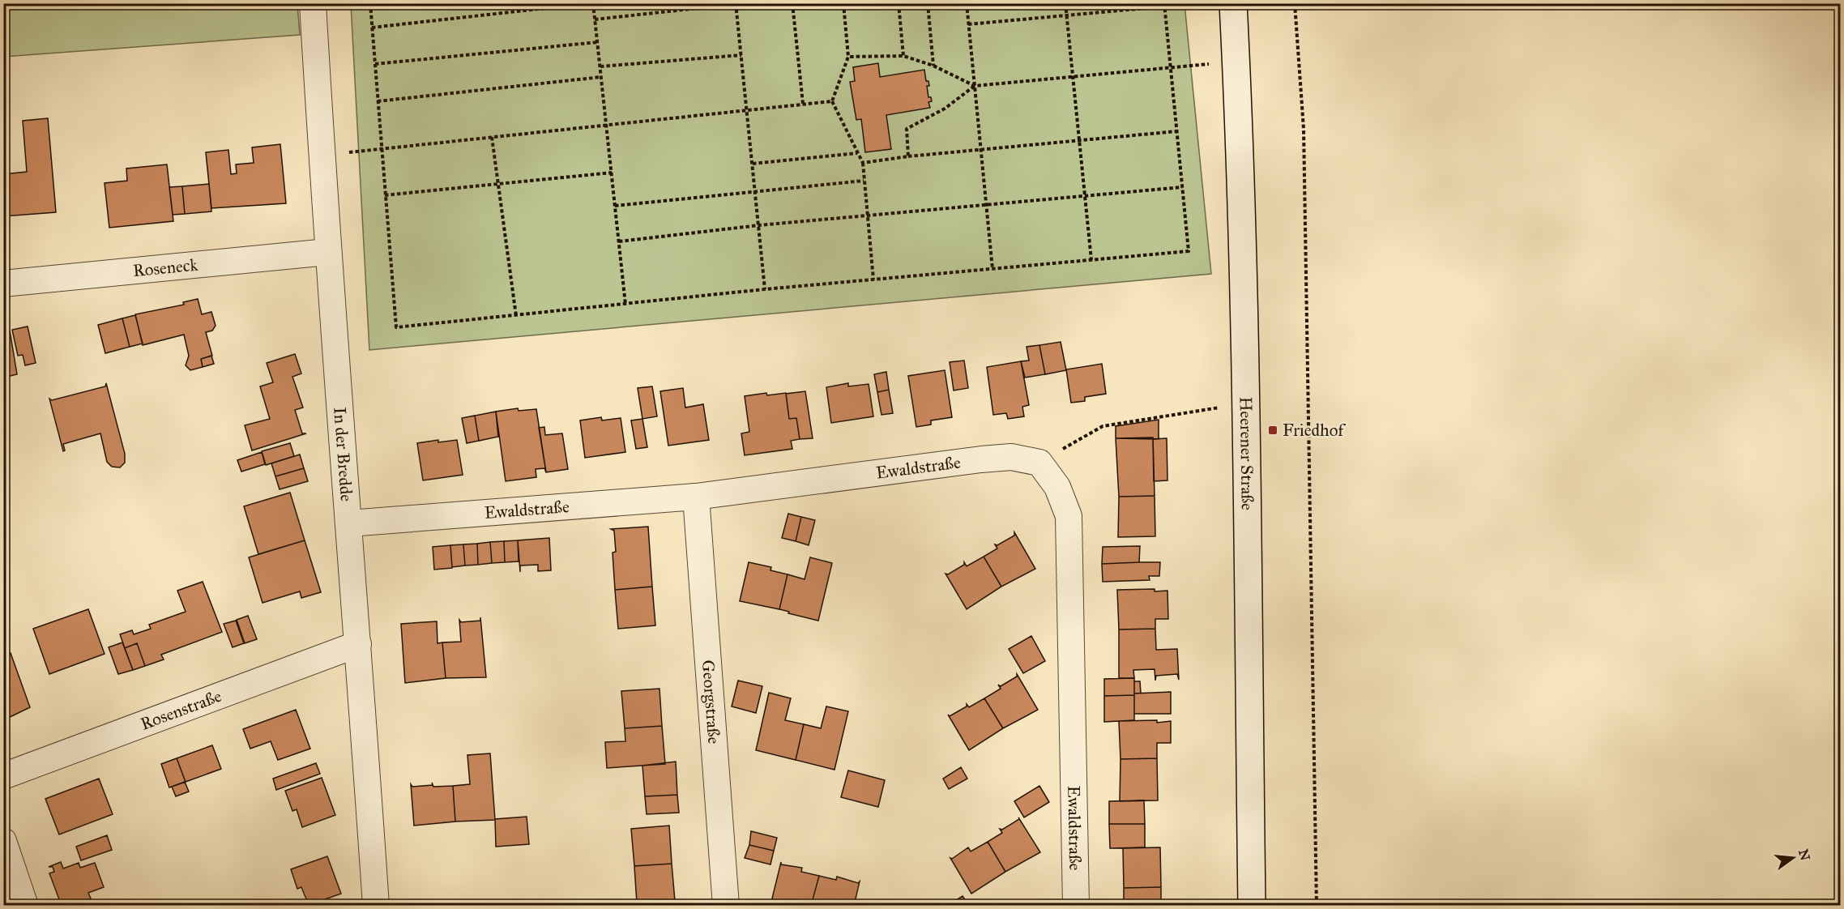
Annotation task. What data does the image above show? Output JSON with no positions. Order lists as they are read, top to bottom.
{
  "streets": {
    "main road": ["Heerener Straße"],
    "street": [
      "Roseneck",
      "In der Bredde",
      "Ewaldstraße",
      "Georgstraße",
      "Rosenstraße"
    ]
  },
  "crossings": [
    ["Roseneck", "In der Bredde"],
    ["In der Bredde", "Ewaldstraße"],
    ["In der Bredde", "Rosenstraße"],
    ["Ewaldstraße", "Georgstraße"]
  ],
  "places": {
    "transit": ["Friedhof"]
  },
  "north": "right"
}
